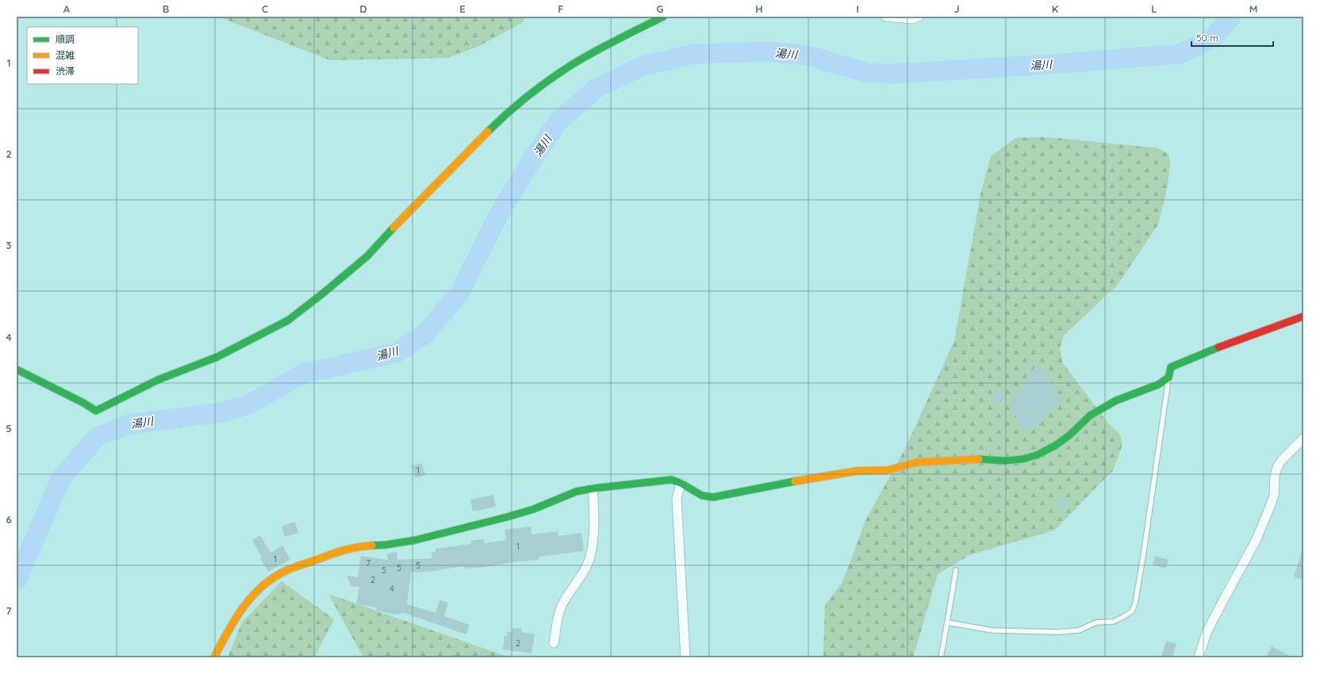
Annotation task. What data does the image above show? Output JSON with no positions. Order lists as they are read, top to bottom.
{
  "water": ["湯川"],
  "house_numbers": [
    "1",
    "1",
    "1",
    "7",
    "5",
    "5",
    "5",
    "2",
    "4",
    "2"
  ],
  "legend": ["順調", "混雑", "渋滞"],
  "scale_bar": "50 m",
  "grid": {
    "columns": [
      "A",
      "B",
      "C",
      "D",
      "E",
      "F",
      "G",
      "H",
      "I",
      "J",
      "K",
      "L",
      "M"
    ],
    "rows": [
      "1",
      "2",
      "3",
      "4",
      "5",
      "6",
      "7"
    ]
  }
}
